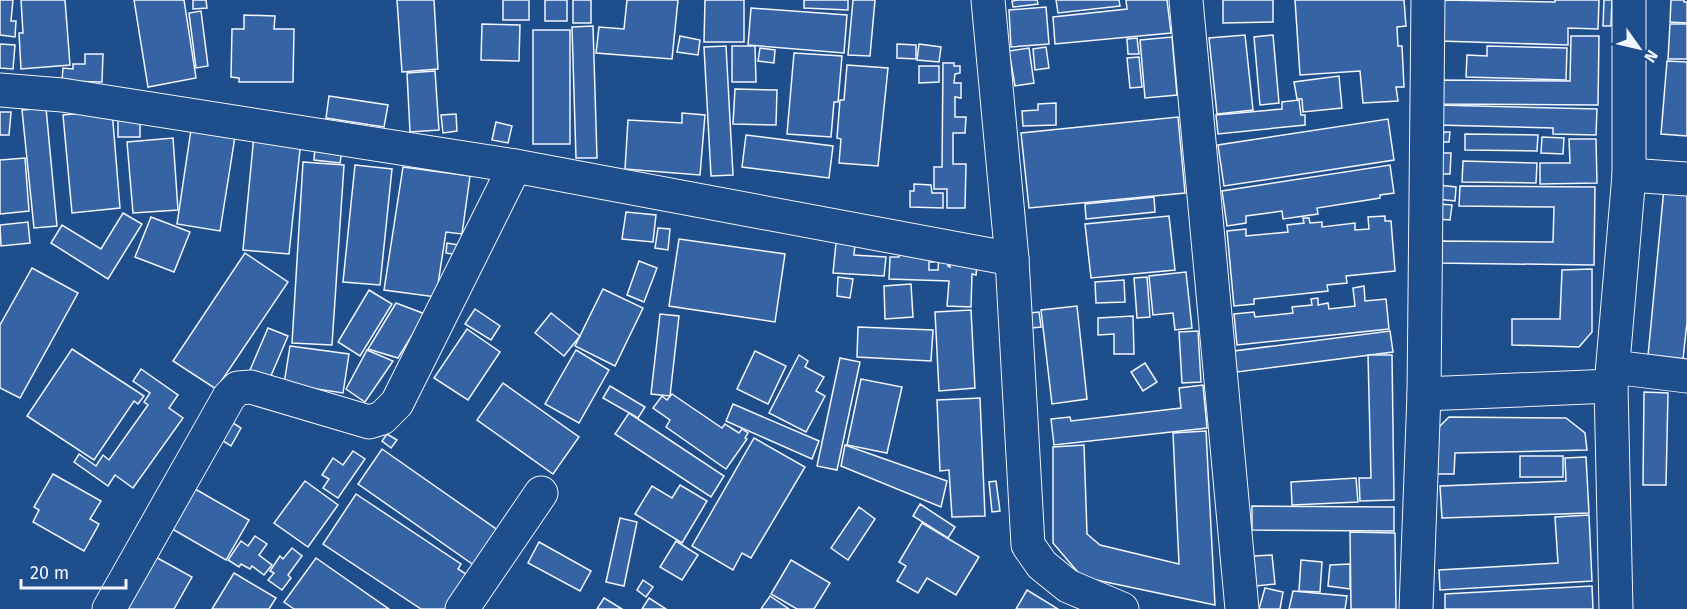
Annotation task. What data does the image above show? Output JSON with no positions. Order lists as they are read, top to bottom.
{
  "scale_bar": "20 m",
  "north": "bottom right"
}
